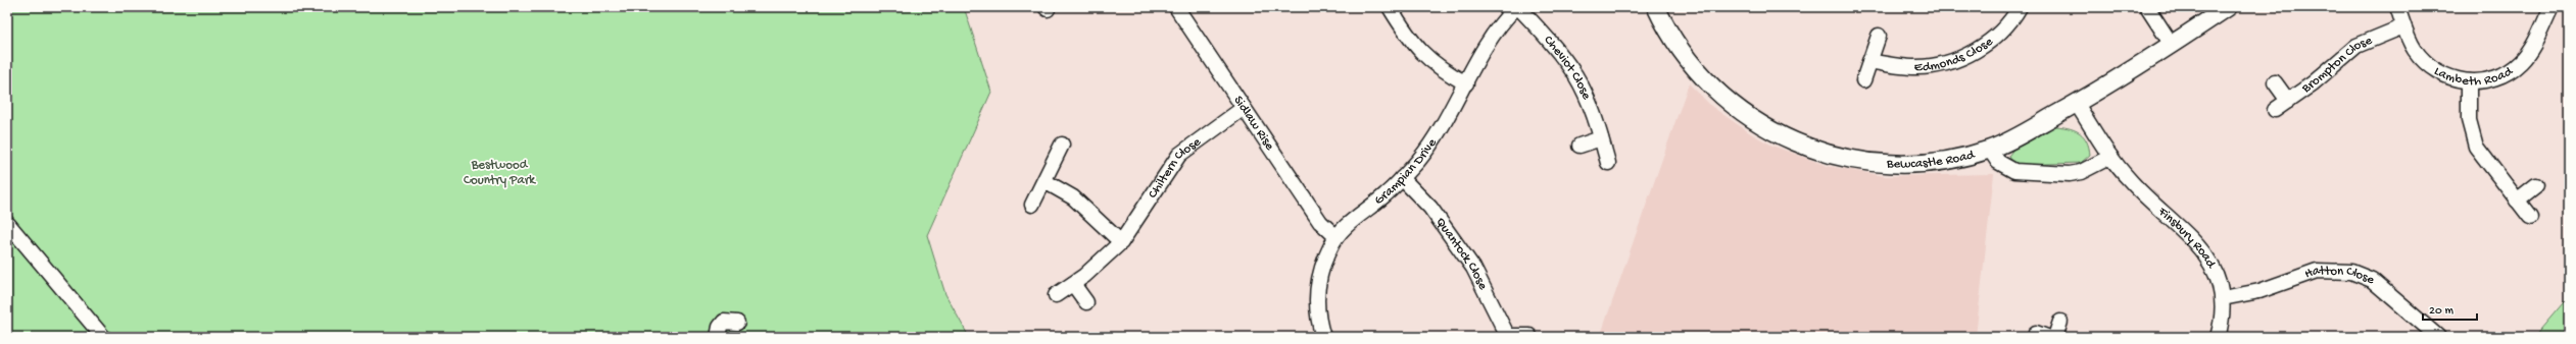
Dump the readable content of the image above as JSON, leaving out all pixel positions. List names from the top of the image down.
{
  "streets": {
    "street": [
      "Edmonds Close",
      "Brompton Close",
      "Lambeth Road",
      "Cheviot Close",
      "Sidlaw Rise",
      "Bewcastle Road",
      "Chiltern Close",
      "Grampian Drive",
      "Finsbury Road",
      "Quantock Close",
      "Hatton Close"
    ]
  },
  "crossings": [
    ["Brompton Close", "Lambeth Road"],
    ["Cheviot Close", "Grampian Drive"],
    ["Sidlaw Rise", "Chiltern Close"],
    ["Sidlaw Rise", "Grampian Drive"],
    ["Bewcastle Road", "Finsbury Road"],
    ["Grampian Drive", "Quantock Close"],
    ["Finsbury Road", "Hatton Close"]
  ],
  "parks": ["Bestwood Country Park"],
  "scale_bar": "20 m"
}
